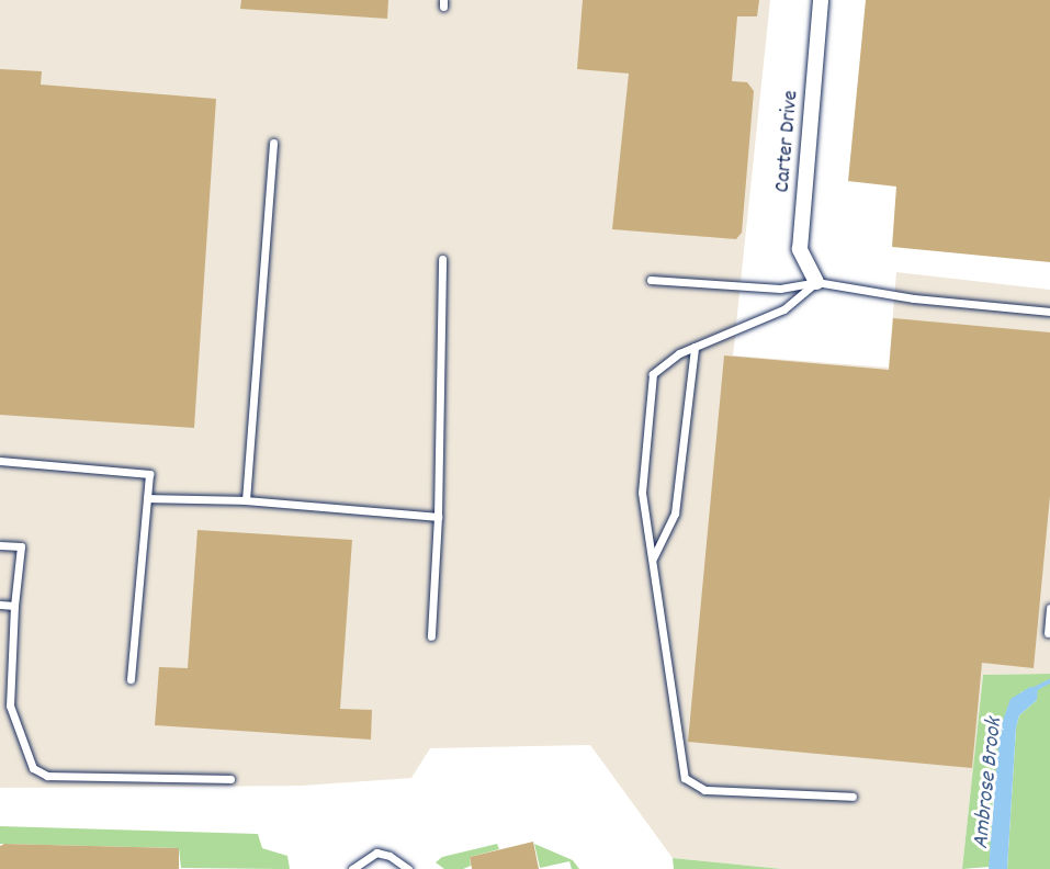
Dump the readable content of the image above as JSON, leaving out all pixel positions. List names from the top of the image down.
{
  "streets": {
    "street": ["Carter Drive"]
  },
  "water": ["Ambrose Brook"]
}
